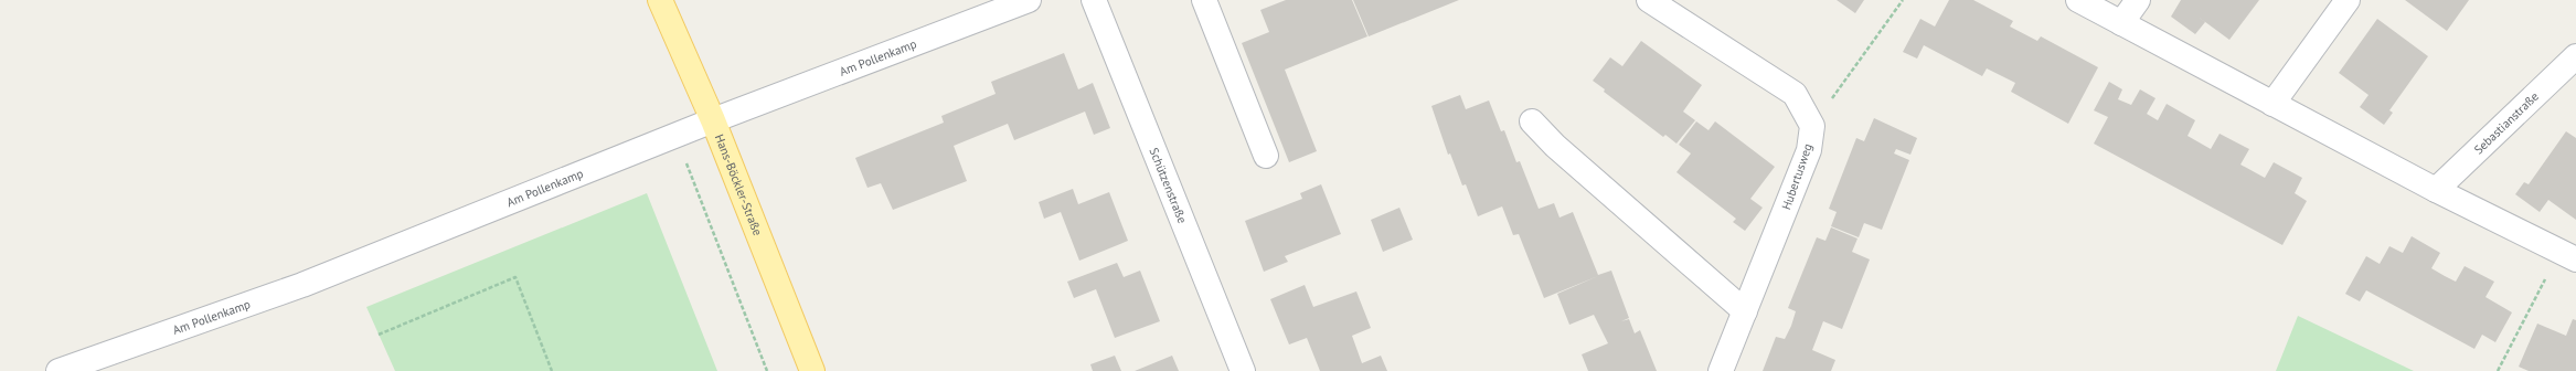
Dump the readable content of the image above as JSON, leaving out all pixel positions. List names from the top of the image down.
{
  "streets": {
    "main road": ["Hans-Böckler-Straße"],
    "street": [
      "Am Pollenkamp",
      "Sebastianstraße",
      "Hubertusweg",
      "Schützenstraße"
    ]
  },
  "crossings": [
    ["Am Pollenkamp", "Hans-Böckler-Straße"]
  ]
}
